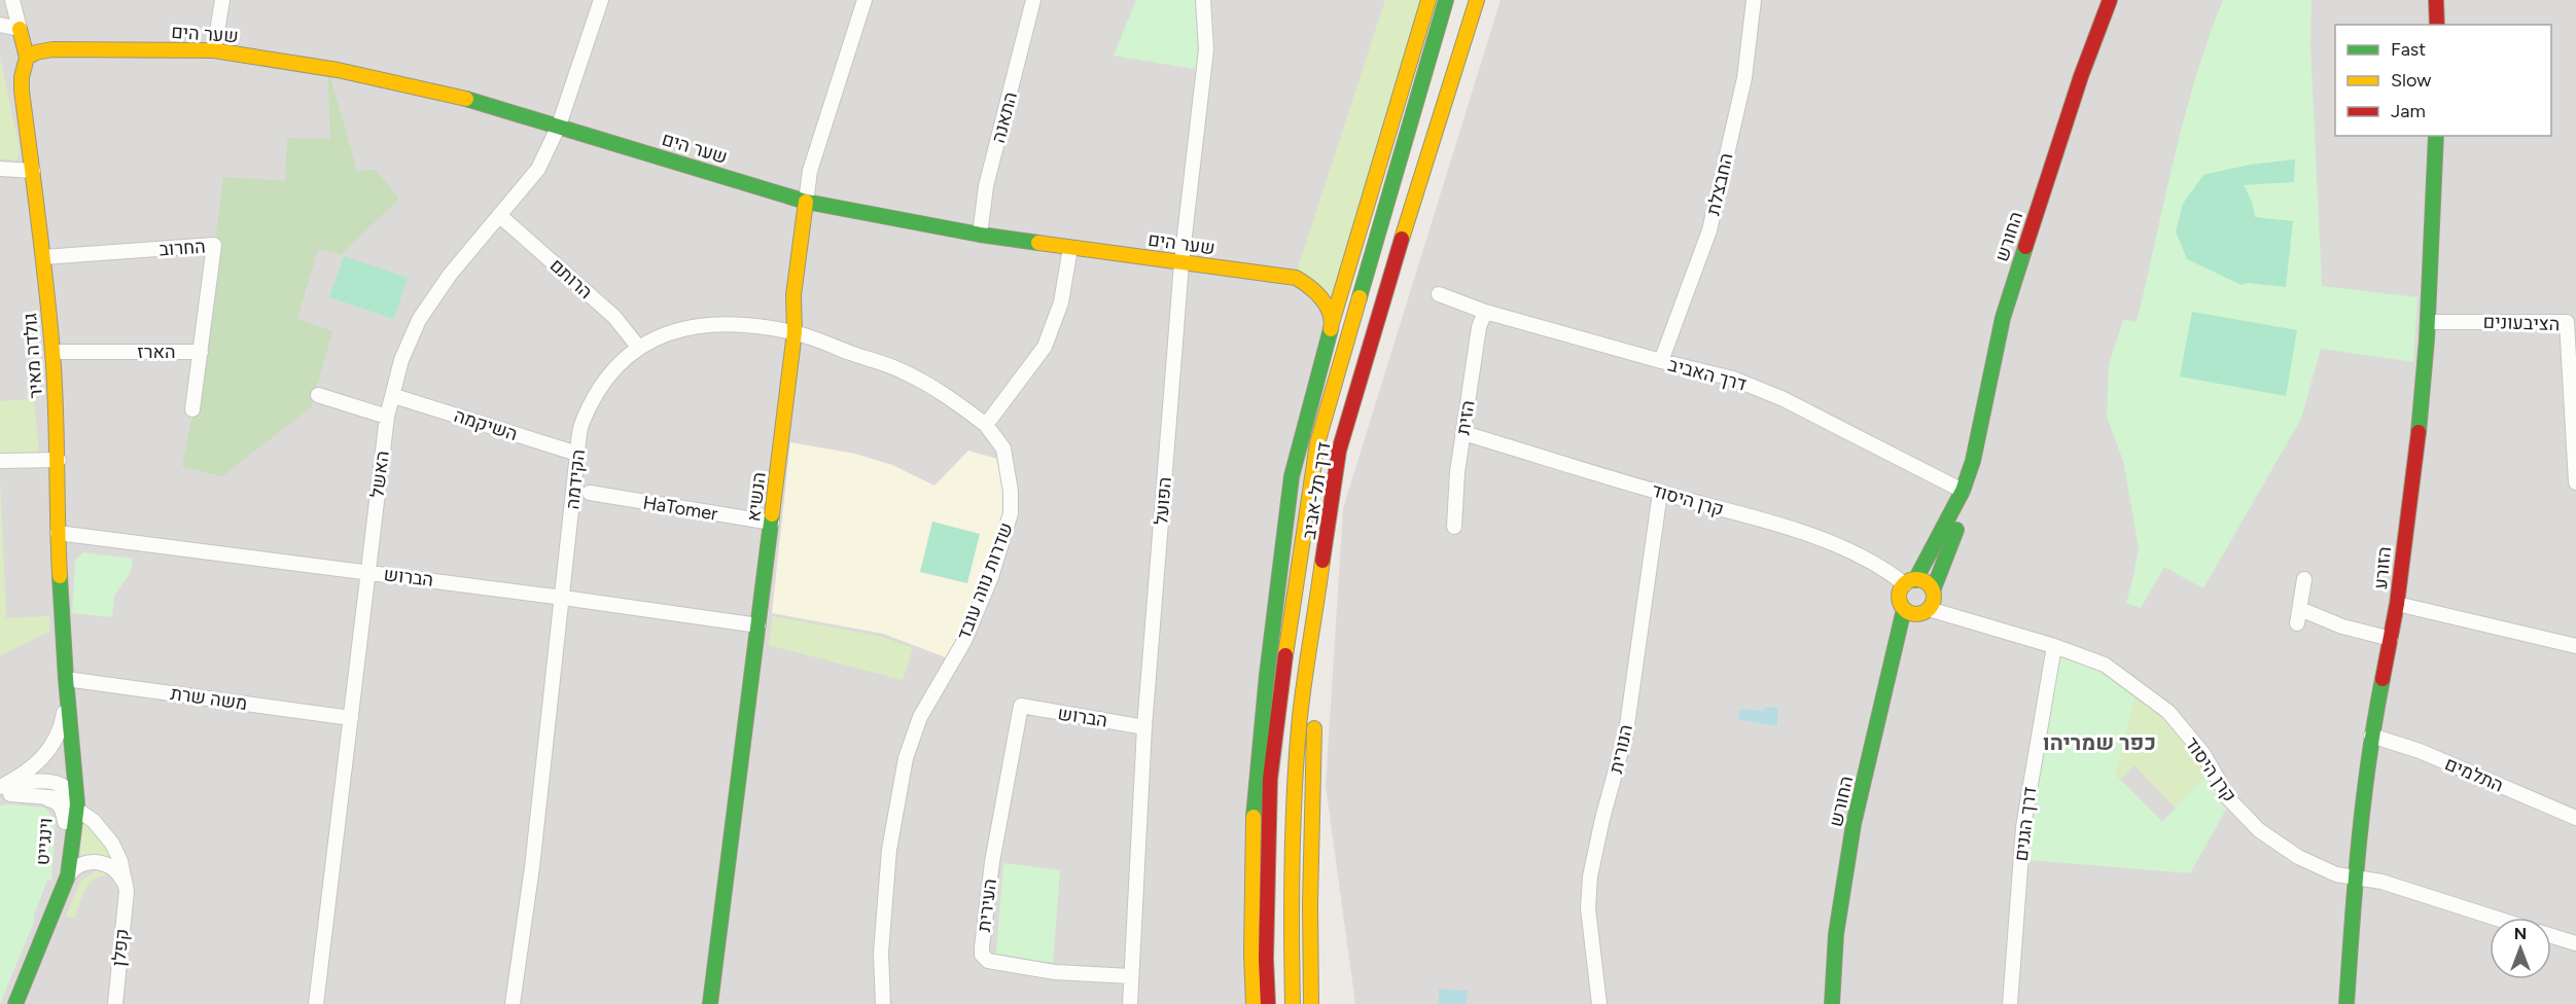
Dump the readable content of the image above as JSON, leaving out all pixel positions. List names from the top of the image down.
{
  "streets": {
    "main road": [
      "שער הים",
      "החורש",
      "גולדה מאיר",
      "דרך תל-אביב",
      "הנשיא",
      "הזורע",
      "וינגייט"
    ],
    "street": [
      "התאנה",
      "החבצלת",
      "החרוב",
      "הרותם",
      "הציבעונים",
      "הארז",
      "דרך האביב",
      "הזית",
      "השיקמה",
      "האשל",
      "הקידמה",
      "קרן היסוד",
      "הפועל",
      "HaTomer",
      "הברוש",
      "שדרות נווה עובד",
      "משה שרת",
      "הנורית",
      "התלמים",
      "דרך הגנים",
      "העירית",
      "קפלן"
    ]
  },
  "crossings": [
    ["שער הים", "התאנה"],
    ["שער הים", "גולדה מאיר"],
    ["שער הים", "האשל"],
    ["שער הים", "הנשיא"],
    ["שער הים", "הפועל"],
    ["החבצלת", "דרך האביב"],
    ["החורש", "דרך האביב"],
    ["החורש", "קרן היסוד"],
    ["החרוב", "הארז"],
    ["החרוב", "גולדה מאיר"],
    ["הרותם", "האשל"],
    ["הרותם", "הקידמה"],
    ["הציבעונים", "הזורע"],
    ["הארז", "גולדה מאיר"],
    ["גולדה מאיר", "הברוש"],
    ["גולדה מאיר", "משה שרת"],
    ["גולדה מאיר", "וינגייט"],
    ["גולדה מאיר", "קפלן"],
    ["דרך האביב", "הזית"],
    ["הזית", "קרן היסוד"],
    ["השיקמה", "האשל"],
    ["השיקמה", "הקידמה"],
    ["האשל", "הברוש"],
    ["האשל", "משה שרת"],
    ["הקידמה", "הנשיא"],
    ["הקידמה", "הברוש"],
    ["הקידמה", "שדרות נווה עובד"],
    ["הנשיא", "HaTomer"],
    ["הנשיא", "הברוש"],
    ["קרן היסוד", "הזורע"],
    ["קרן היסוד", "הנורית"],
    ["קרן היסוד", "דרך הגנים"],
    ["הפועל", "הברוש"],
    ["הפועל", "העירית"],
    ["הזורע", "התלמים"],
    ["הברוש", "העירית"],
    ["וינגייט", "קפלן"]
  ],
  "districts": ["כפר שמריהו"],
  "legend": ["Fast", "Slow", "Jam"],
  "north": "top"
}
